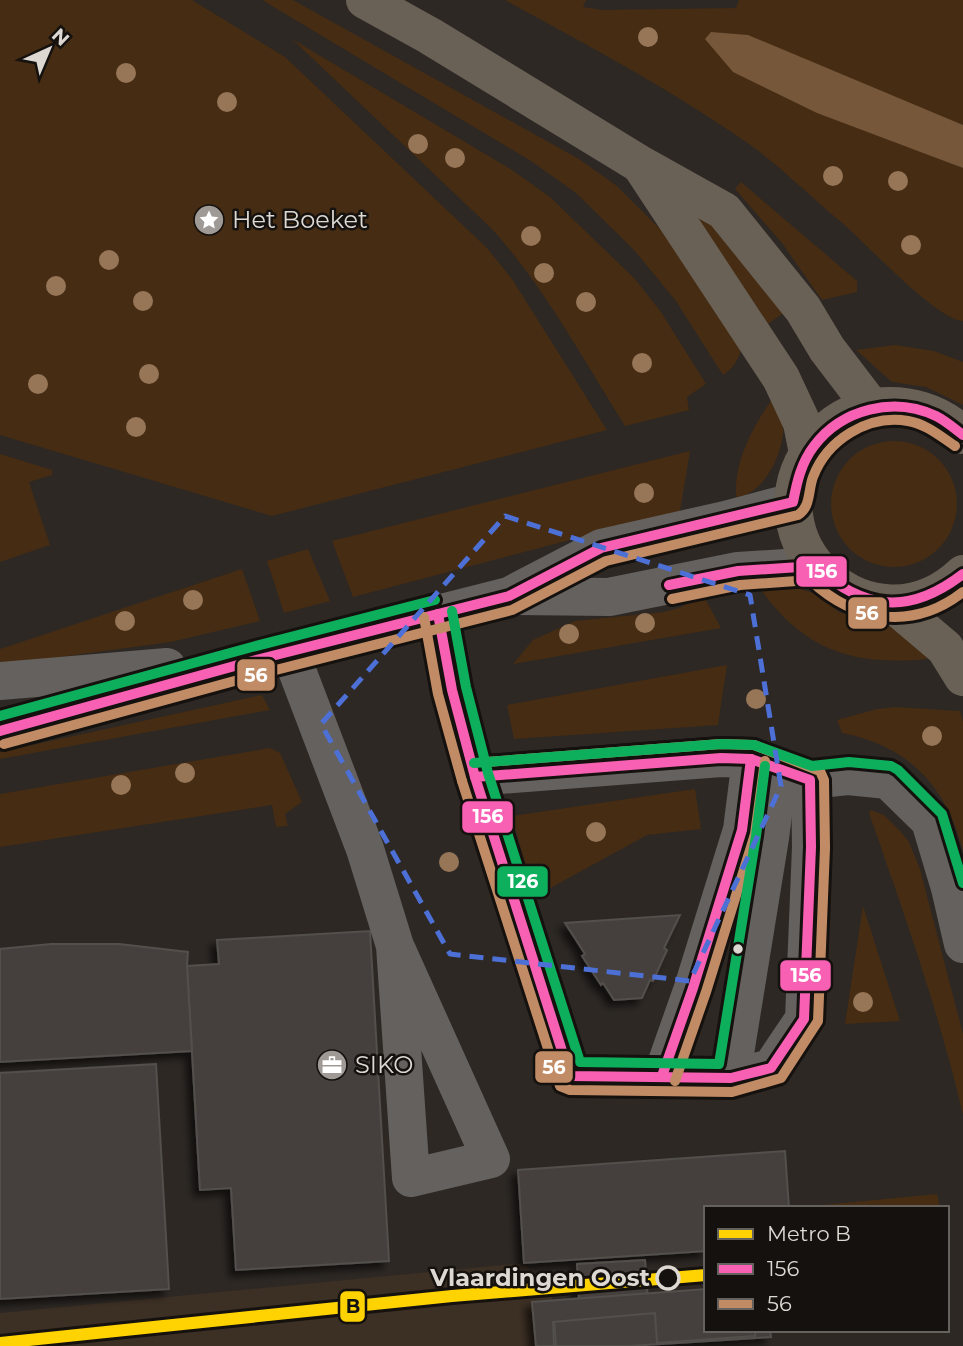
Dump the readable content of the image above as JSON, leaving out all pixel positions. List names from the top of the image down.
{
  "places": {
    "place": ["Het Boeket"],
    "office": ["SIKO"],
    "other": ["Vlaardingen Oost"]
  },
  "lines": [
    "transit line 156",
    "transit line 56",
    "transit line 126",
    "metro line B"
  ],
  "legend": ["Metro B", "156", "56"],
  "north": "top right"
}
